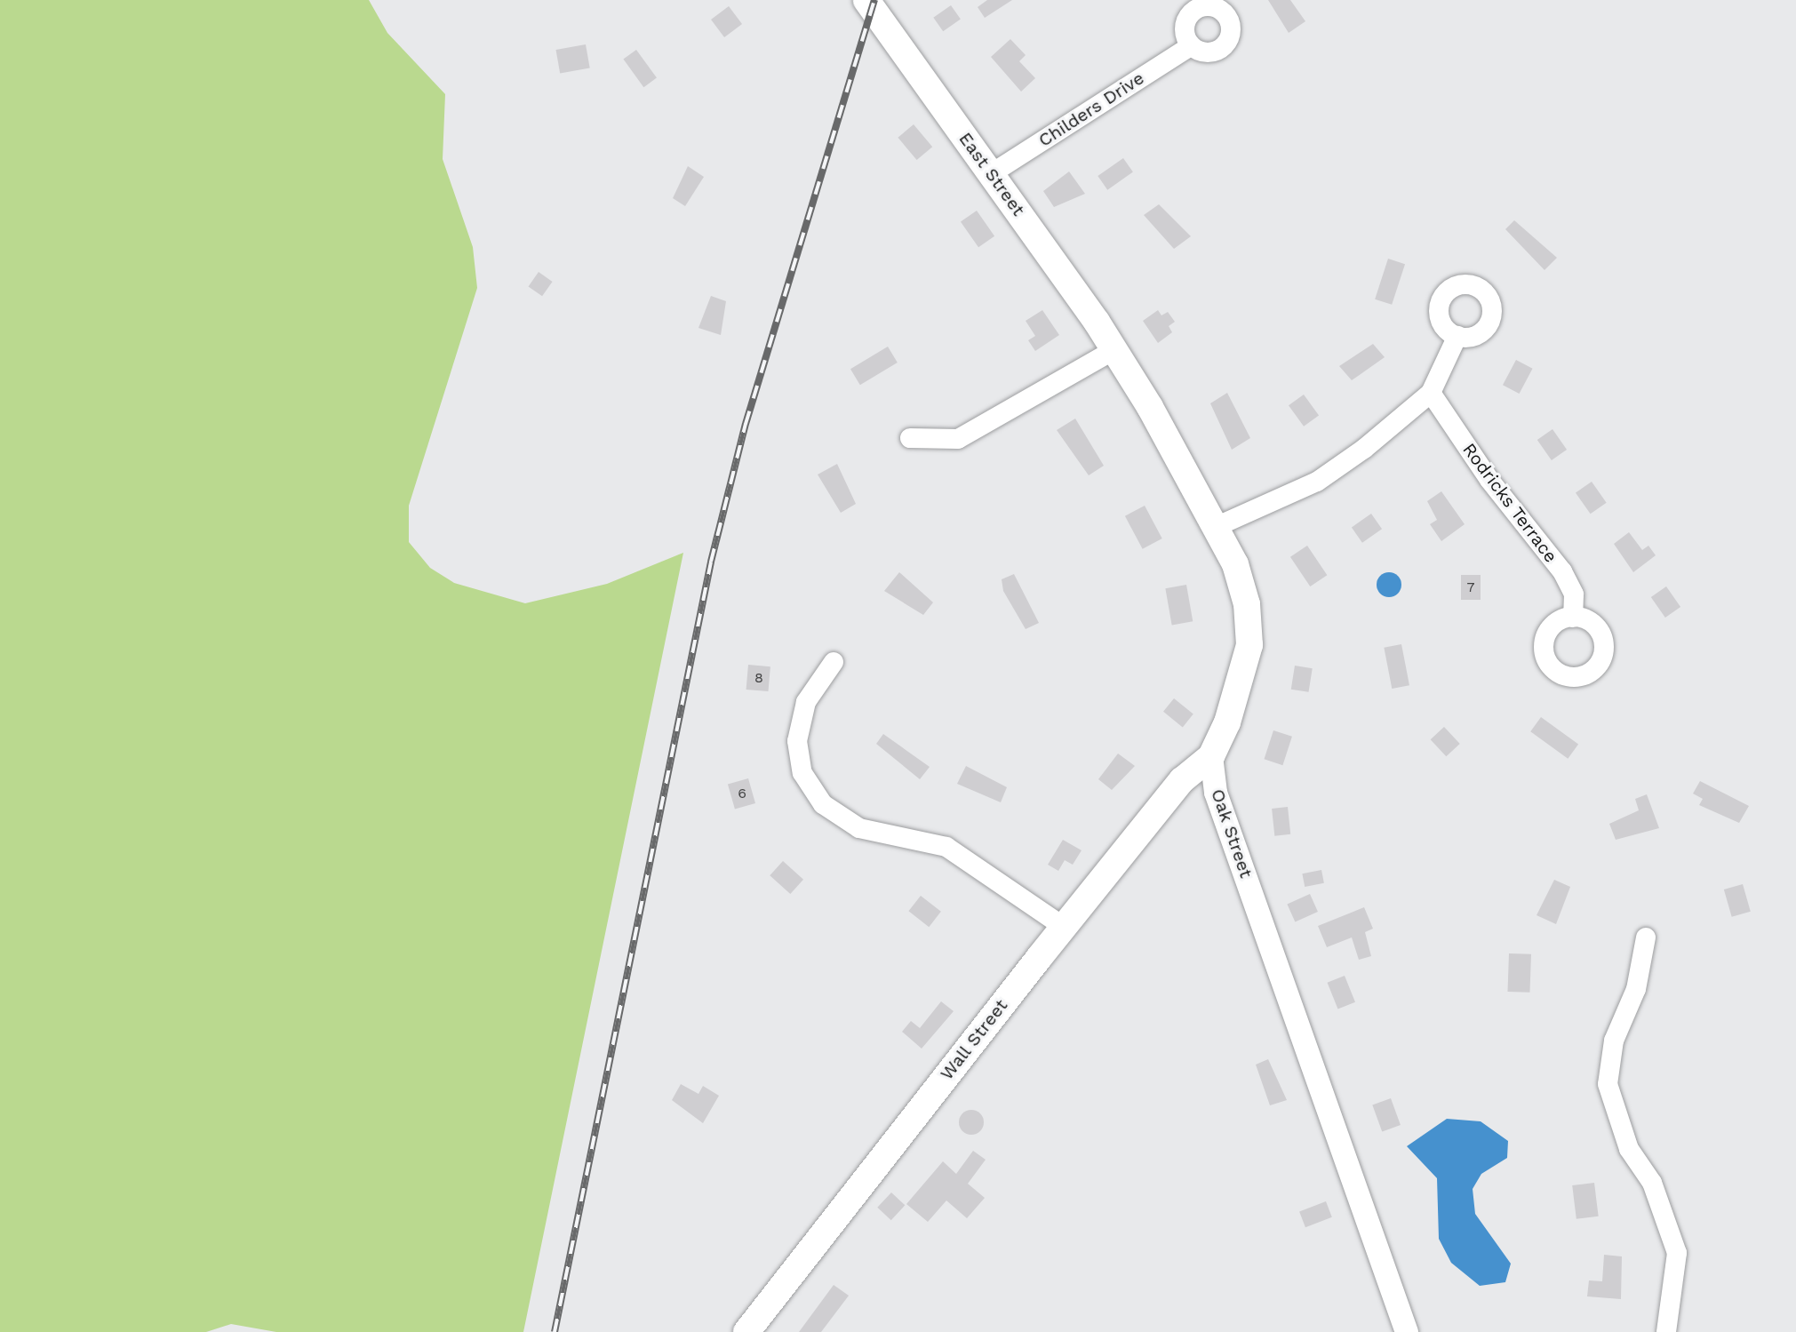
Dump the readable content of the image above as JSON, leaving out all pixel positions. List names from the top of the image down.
{
  "streets": {
    "main road": ["East Street", "Wall Street"],
    "street": ["Childers Drive", "Rodricks Terrace", "Oak Street"]
  },
  "crossings": [
    ["Childers Drive", "East Street"],
    ["Oak Street", "Wall Street"]
  ],
  "house_numbers": ["7", "8", "6"]
}
